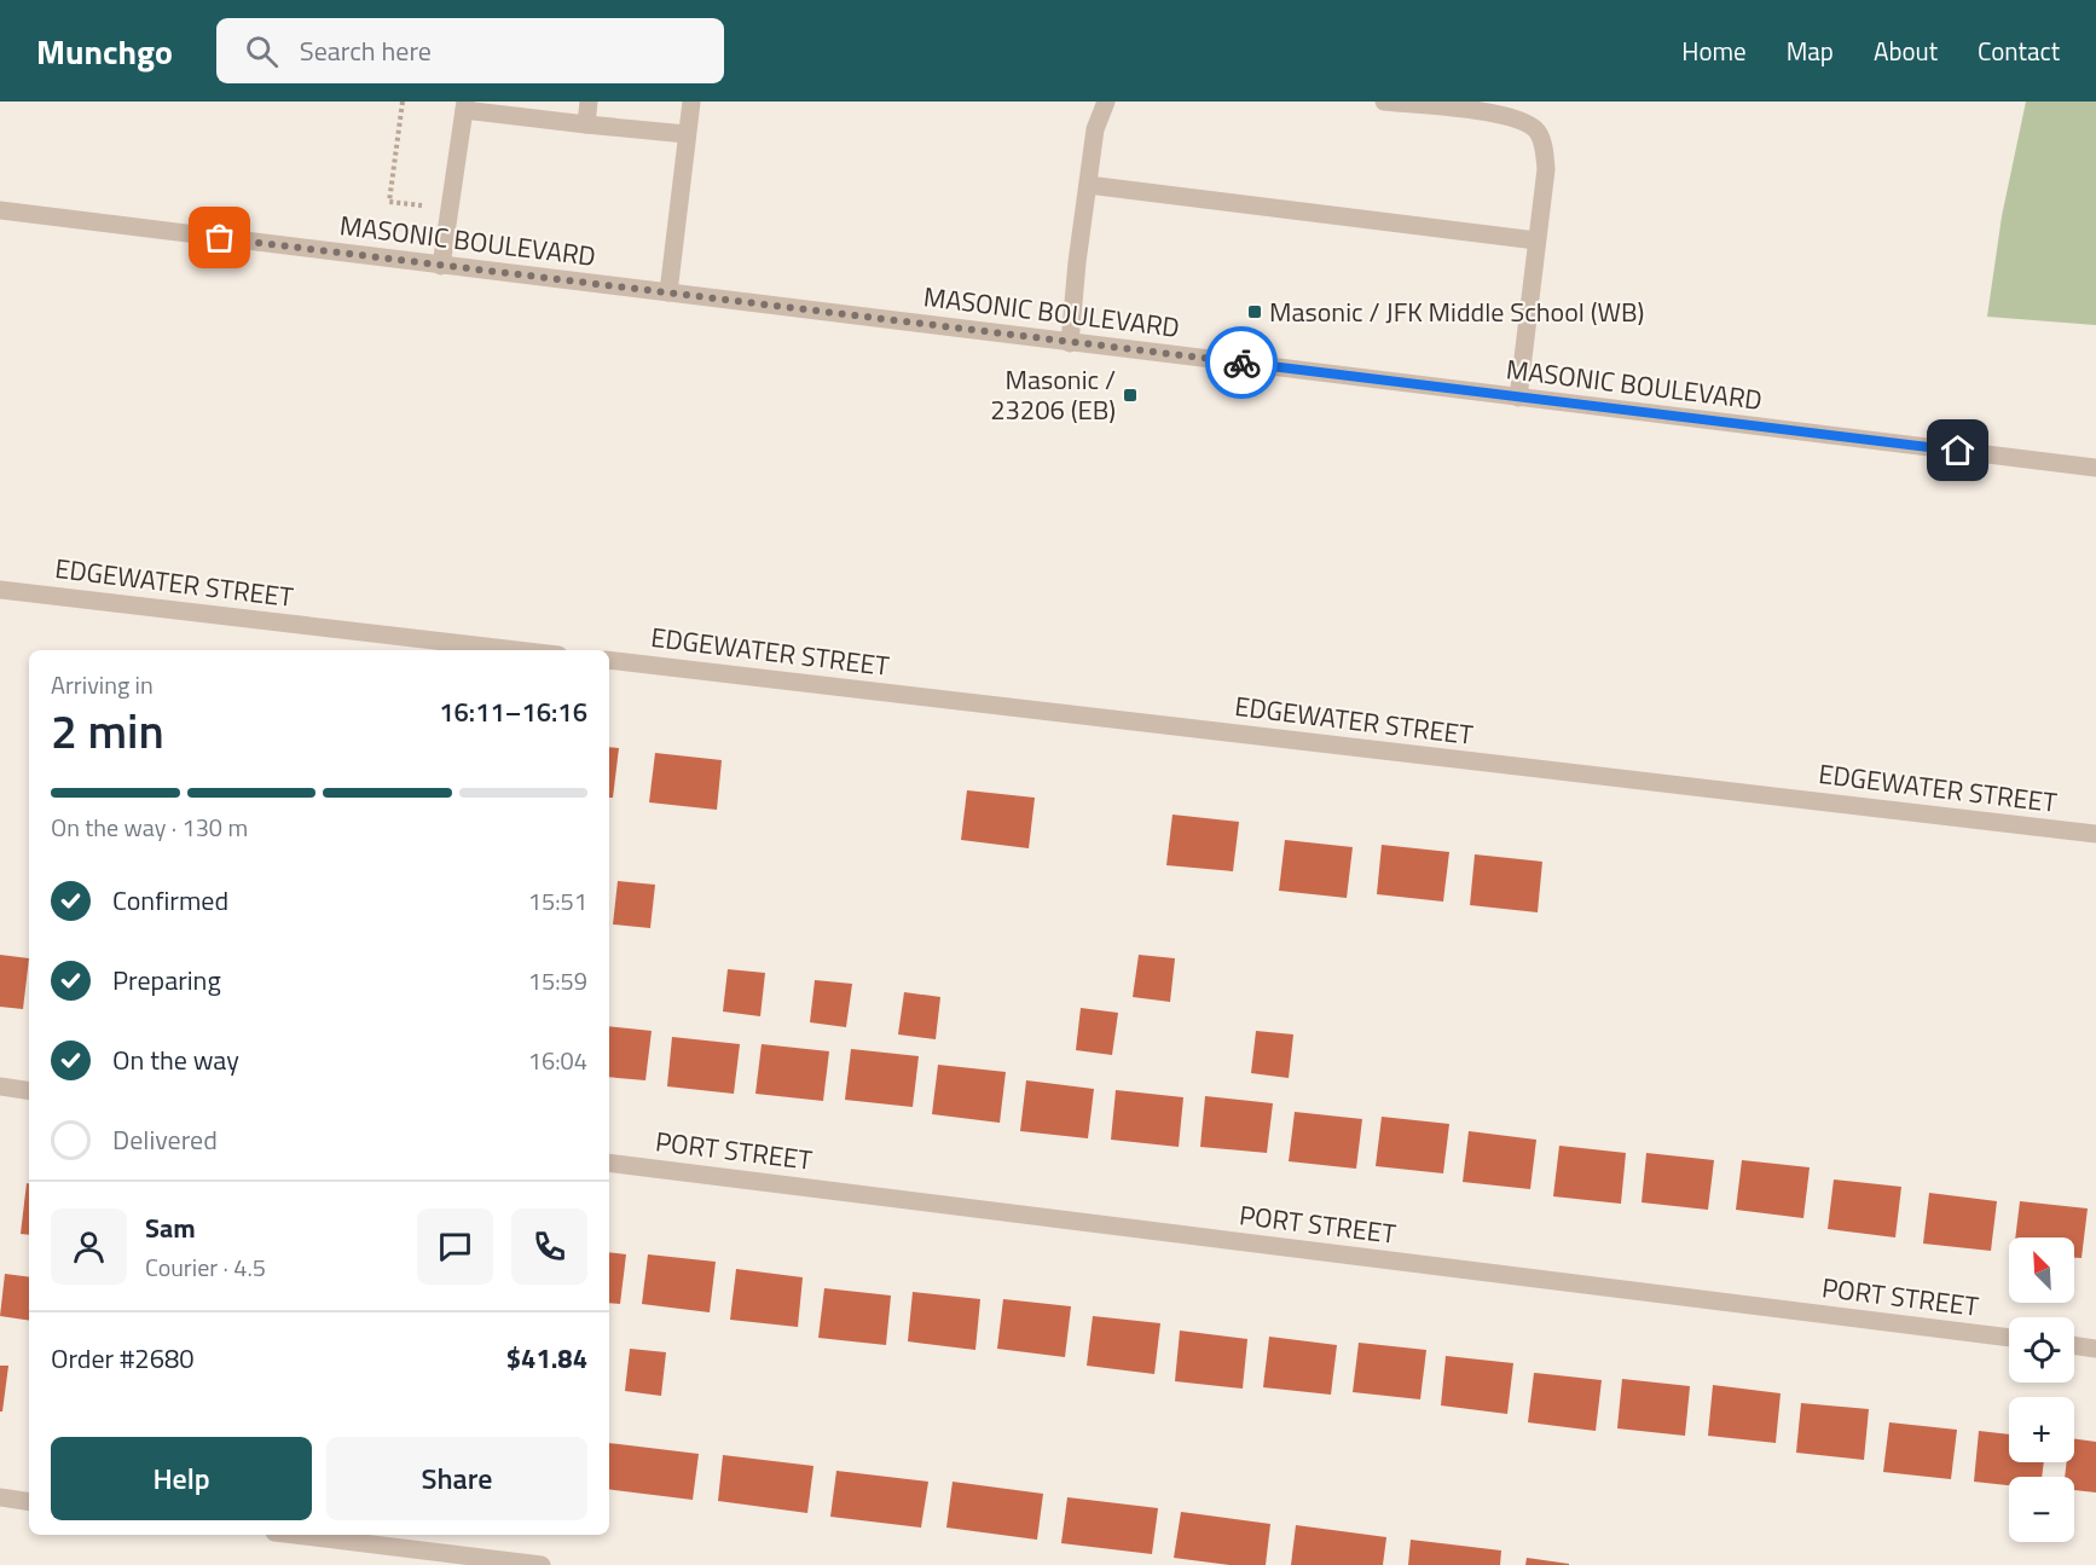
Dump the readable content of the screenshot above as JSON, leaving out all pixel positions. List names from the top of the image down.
{
  "streets": {
    "street": ["MASONIC BOULEVARD", "EDGEWATER STREET", "PORT STREET"]
  },
  "places": {
    "transit": ["Masonic / JFK Middle School (WB)", "Masonic / 23206 (EB)"]
  },
  "north": "top left",
  "page": {
    "header": "Munchgo",
    "search": "Search here",
    "nav": [
      "Home",
      "Map",
      "About",
      "Contact"
    ],
    "heading": ["2 min", "Arriving in", "16:11–16:16"],
    "panel": [
      "Sam",
      "Courier · 4.5",
      "Order #2680",
      "$41.84"
    ],
    "bar": "On the way · 130 m",
    "list": [
      ["Confirmed", "15:51"],
      ["Preparing", "15:59"],
      ["On the way", "16:04"],
      "Delivered"
    ],
    "map_buttons": ["+", "−"],
    "buttons": ["Help", "Share"]
  }
}
